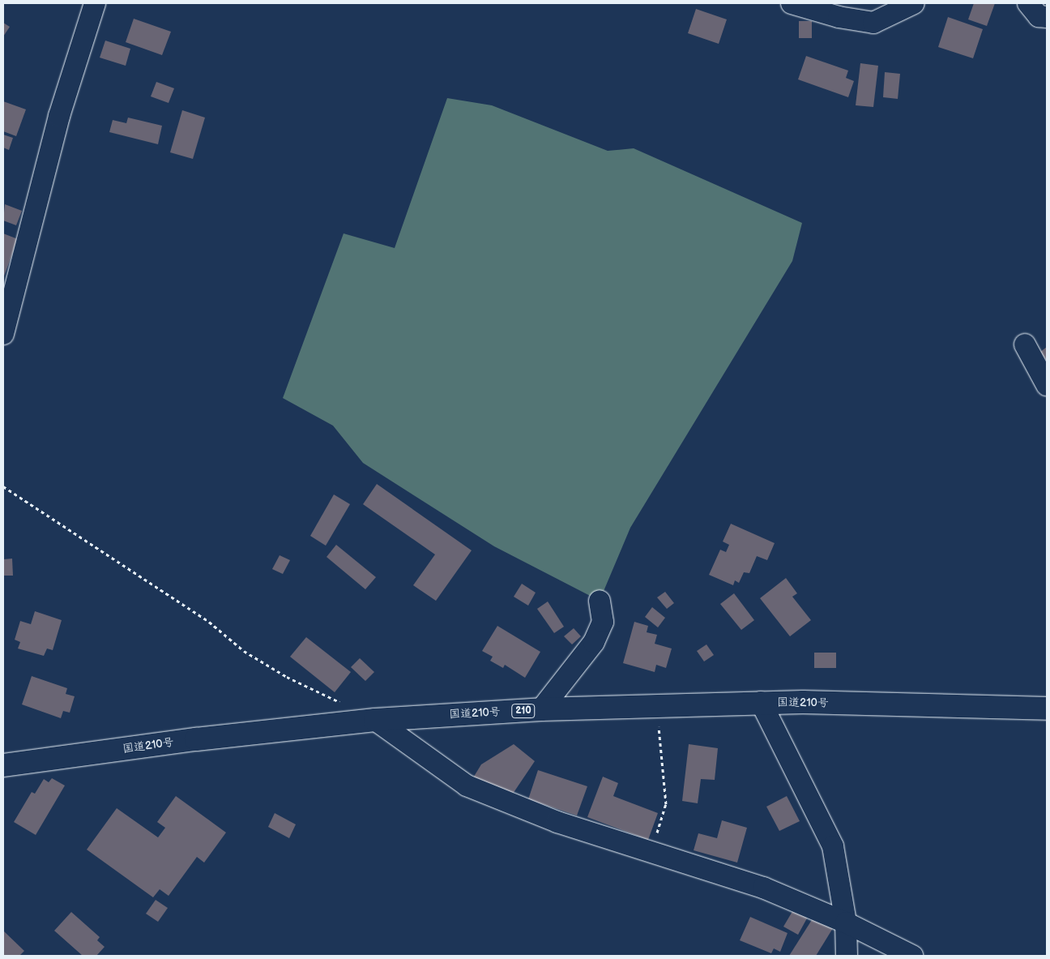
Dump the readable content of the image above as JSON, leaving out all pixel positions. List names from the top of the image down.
{
  "streets": {
    "highway": ["国道210号", "210"]
  }
}
